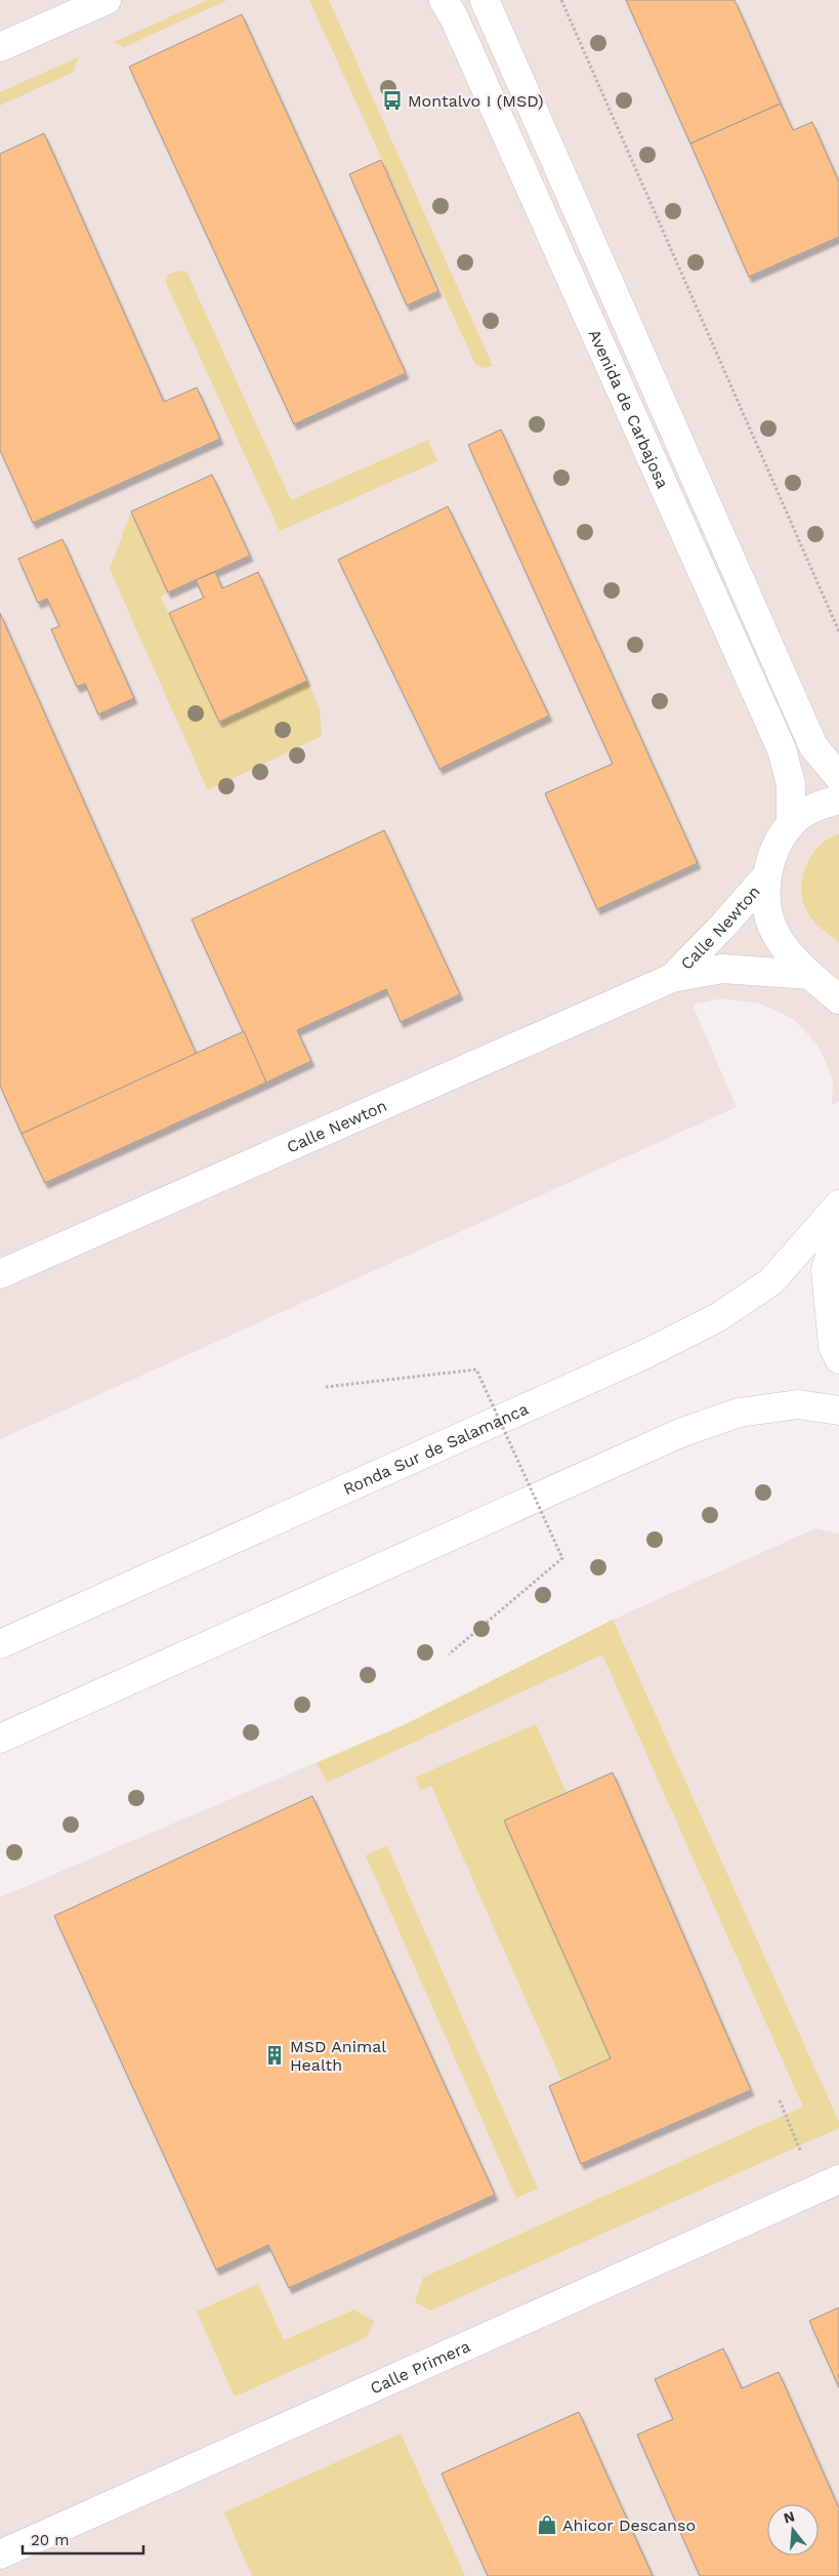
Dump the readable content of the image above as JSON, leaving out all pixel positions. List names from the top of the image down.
{
  "streets": {
    "main road": [
      "Avenida de Carbajosa",
      "Calle Newton",
      "Ronda Sur de Salamanca",
      "Calle Primera"
    ]
  },
  "crossings": [
    ["Avenida de Carbajosa", "Calle Newton"]
  ],
  "places": {
    "bus stop": ["Montalvo I (MSD)"],
    "building": ["MSD Animal Health"],
    "shop": ["Ahicor Descanso"]
  },
  "scale_bar": "20 m",
  "north": "top"
}
